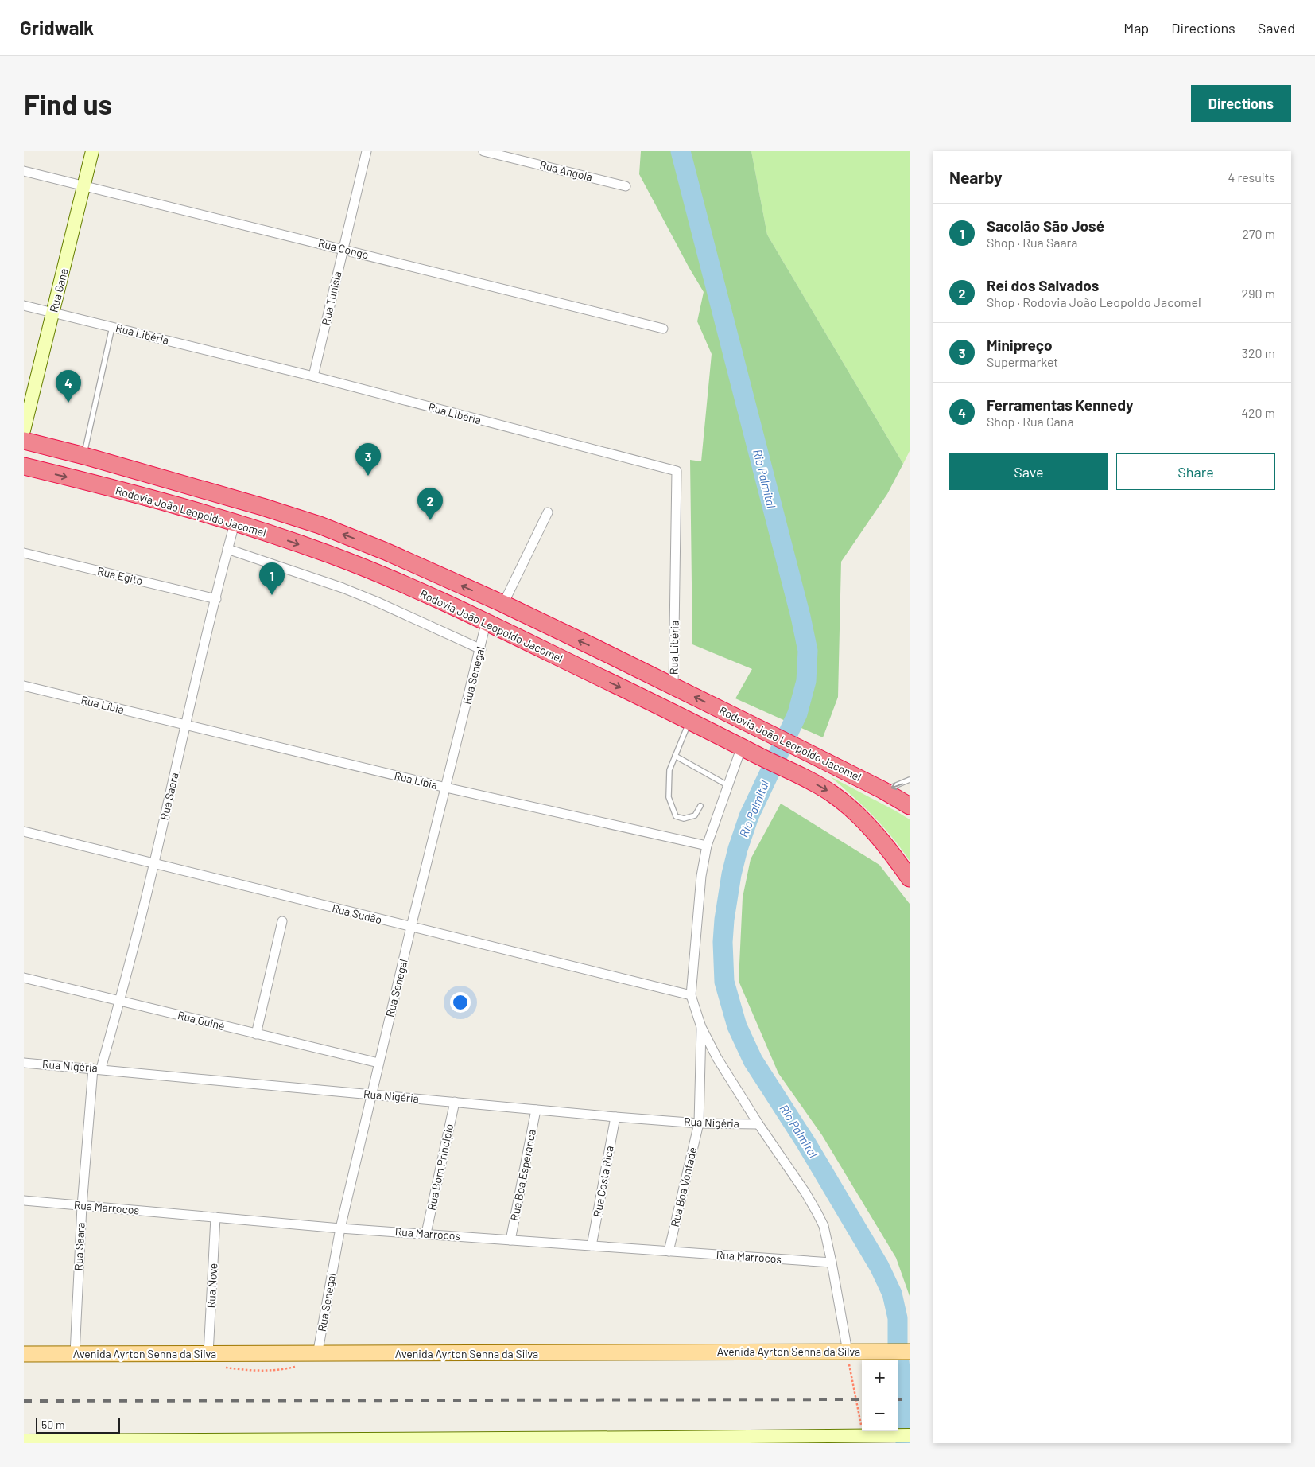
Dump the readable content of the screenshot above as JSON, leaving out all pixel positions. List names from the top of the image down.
{
  "streets": {
    "highway": ["Rodovia João Leopoldo Jacomel"],
    "main road": ["Avenida Ayrton Senna da Silva"],
    "street": [
      "Rua Angola",
      "Rua Congo",
      "Rua Gana",
      "Rua Tunísia",
      "Rua Libéria",
      "Rua Egito",
      "Rua Senegal",
      "Rua Líbia",
      "Rua Saara",
      "Rua Sudão",
      "Rua Guiné",
      "Rua Nigéria",
      "Rua Bom Principio",
      "Rua Boa Esperanca",
      "Rua Costa Rica",
      "Rua Boa Vontade",
      "Rua Marrocos",
      "Rua Nove"
    ]
  },
  "crossings": [
    ["Rua Congo", "Rua Gana"],
    ["Rua Congo", "Rua Tunísia"],
    ["Rua Gana", "Rua Libéria"],
    ["Rua Tunísia", "Rua Libéria"],
    ["Rua Libéria", "Rodovia João Leopoldo Jacomel"],
    ["Rodovia João Leopoldo Jacomel", "Rua Senegal"],
    ["Rodovia João Leopoldo Jacomel", "Rua Saara"],
    ["Rua Egito", "Rua Saara"],
    ["Rua Senegal", "Rua Líbia"],
    ["Rua Senegal", "Rua Sudão"],
    ["Rua Senegal", "Rua Guiné"],
    ["Rua Senegal", "Rua Nigéria"],
    ["Rua Senegal", "Rua Marrocos"],
    ["Rua Senegal", "Avenida Ayrton Senna da Silva"],
    ["Rua Líbia", "Rua Saara"],
    ["Rua Saara", "Rua Sudão"],
    ["Rua Saara", "Rua Guiné"],
    ["Rua Saara", "Rua Nigéria"],
    ["Rua Saara", "Rua Marrocos"],
    ["Rua Saara", "Avenida Ayrton Senna da Silva"],
    ["Rua Nigéria", "Rua Bom Principio"],
    ["Rua Nigéria", "Rua Boa Esperanca"],
    ["Rua Nigéria", "Rua Costa Rica"],
    ["Rua Nigéria", "Rua Boa Vontade"],
    ["Rua Bom Principio", "Rua Marrocos"],
    ["Rua Boa Esperanca", "Rua Marrocos"],
    ["Rua Costa Rica", "Rua Marrocos"],
    ["Rua Boa Vontade", "Rua Marrocos"],
    ["Rua Marrocos", "Rua Nove"],
    ["Rua Nove", "Avenida Ayrton Senna da Silva"]
  ],
  "water": ["Rio Palmital"],
  "scale_bar": "50 m",
  "page": {
    "header": "Gridwalk",
    "nav": ["Map", "Directions", "Saved"],
    "buttons": [
      "Directions",
      ["Save", "Share"]
    ],
    "title": "Find us",
    "heading": ["Nearby", "4 results"],
    "list": [
      {
        "mark": "1",
        "name": "Sacolão São José",
        "note": "Shop · Rua Saara",
        "value": "270 m"
      },
      {
        "mark": "2",
        "name": "Rei dos Salvados",
        "note": "Shop · Rodovia João Leopoldo Jacomel",
        "value": "290 m"
      },
      {
        "mark": "3",
        "name": "Minipreço",
        "note": "Supermarket",
        "value": "320 m"
      },
      {
        "mark": "4",
        "name": "Ferramentas Kennedy",
        "note": "Shop · Rua Gana",
        "value": "420 m"
      }
    ],
    "pins": [
      "4",
      "3",
      "2",
      "1"
    ],
    "map_buttons": ["+", "−"],
    "scale": "50 m"
  }
}
